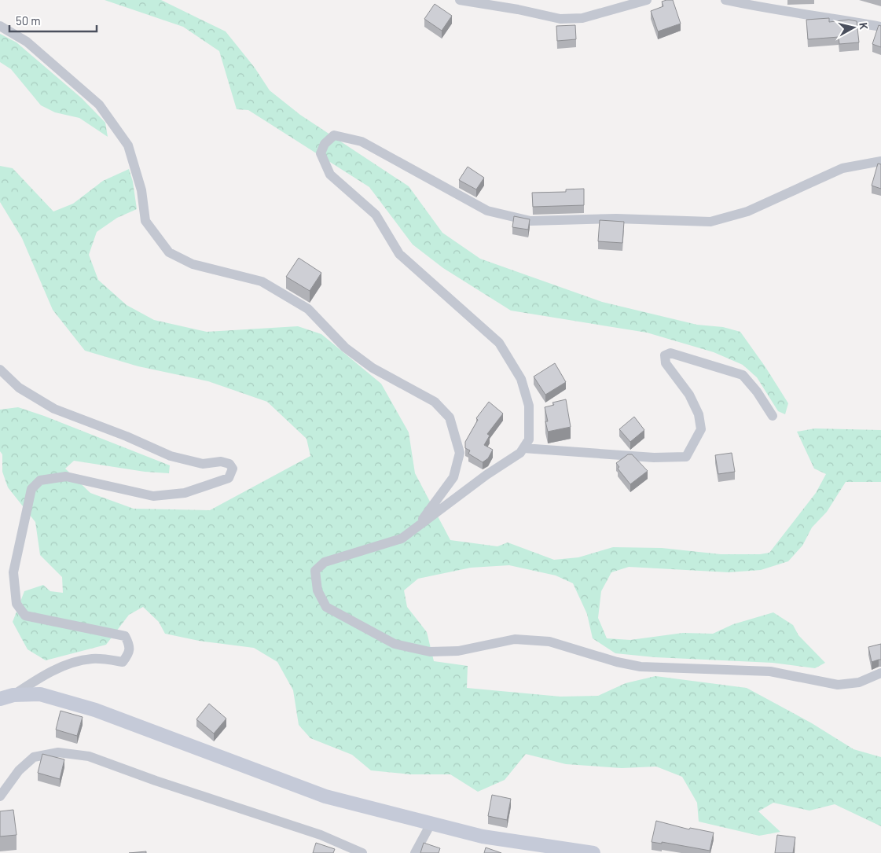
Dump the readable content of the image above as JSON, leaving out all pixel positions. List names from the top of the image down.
{
  "scale_bar": "50 m",
  "north": "right"
}
